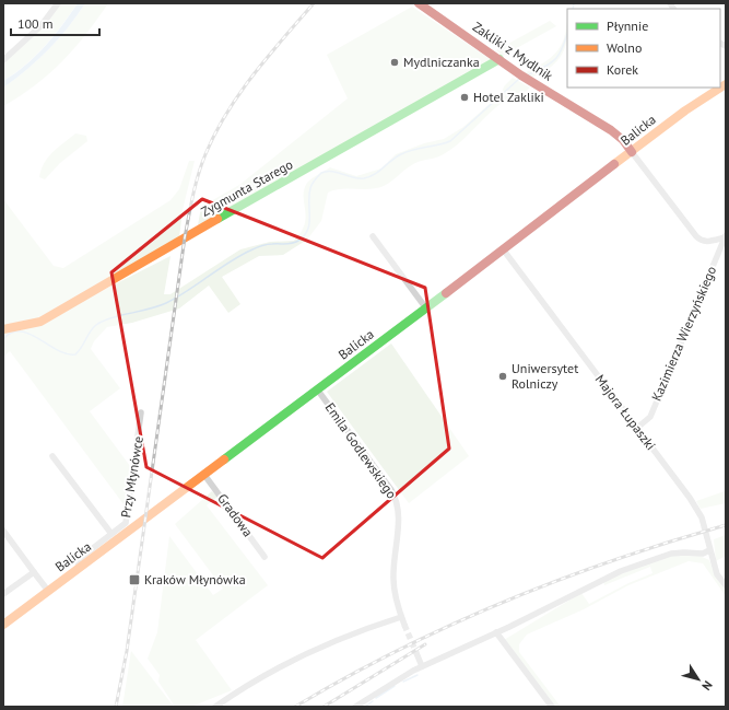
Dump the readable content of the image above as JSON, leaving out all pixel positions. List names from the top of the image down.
{
  "streets": {
    "street": [
      "Zakliki z Mydlnik",
      "Balicka",
      "Zygmunta Starego",
      "Kazimierza Wierzyńskiego",
      "Majora Łupaszki",
      "Emila Godlewskiego",
      "Przy Młynówce",
      "Gradowa"
    ]
  },
  "crossings": [
    ["Zakliki z Mydlnik", "Balicka"],
    ["Zakliki z Mydlnik", "Zygmunta Starego"],
    ["Balicka", "Majora Łupaszki"],
    ["Balicka", "Emila Godlewskiego"],
    ["Balicka", "Przy Młynówce"],
    ["Balicka", "Gradowa"],
    ["Kazimierza Wierzyńskiego", "Majora Łupaszki"]
  ],
  "places": {
    "other": ["Mydlniczanka", "Hotel Zakliki", "Uniwersytet Rolniczy"],
    "transit": ["Kraków Młynówka"]
  },
  "legend": ["Płynnie", "Wolno", "Korek"],
  "scale_bar": "100 m",
  "north": "bottom right"
}
